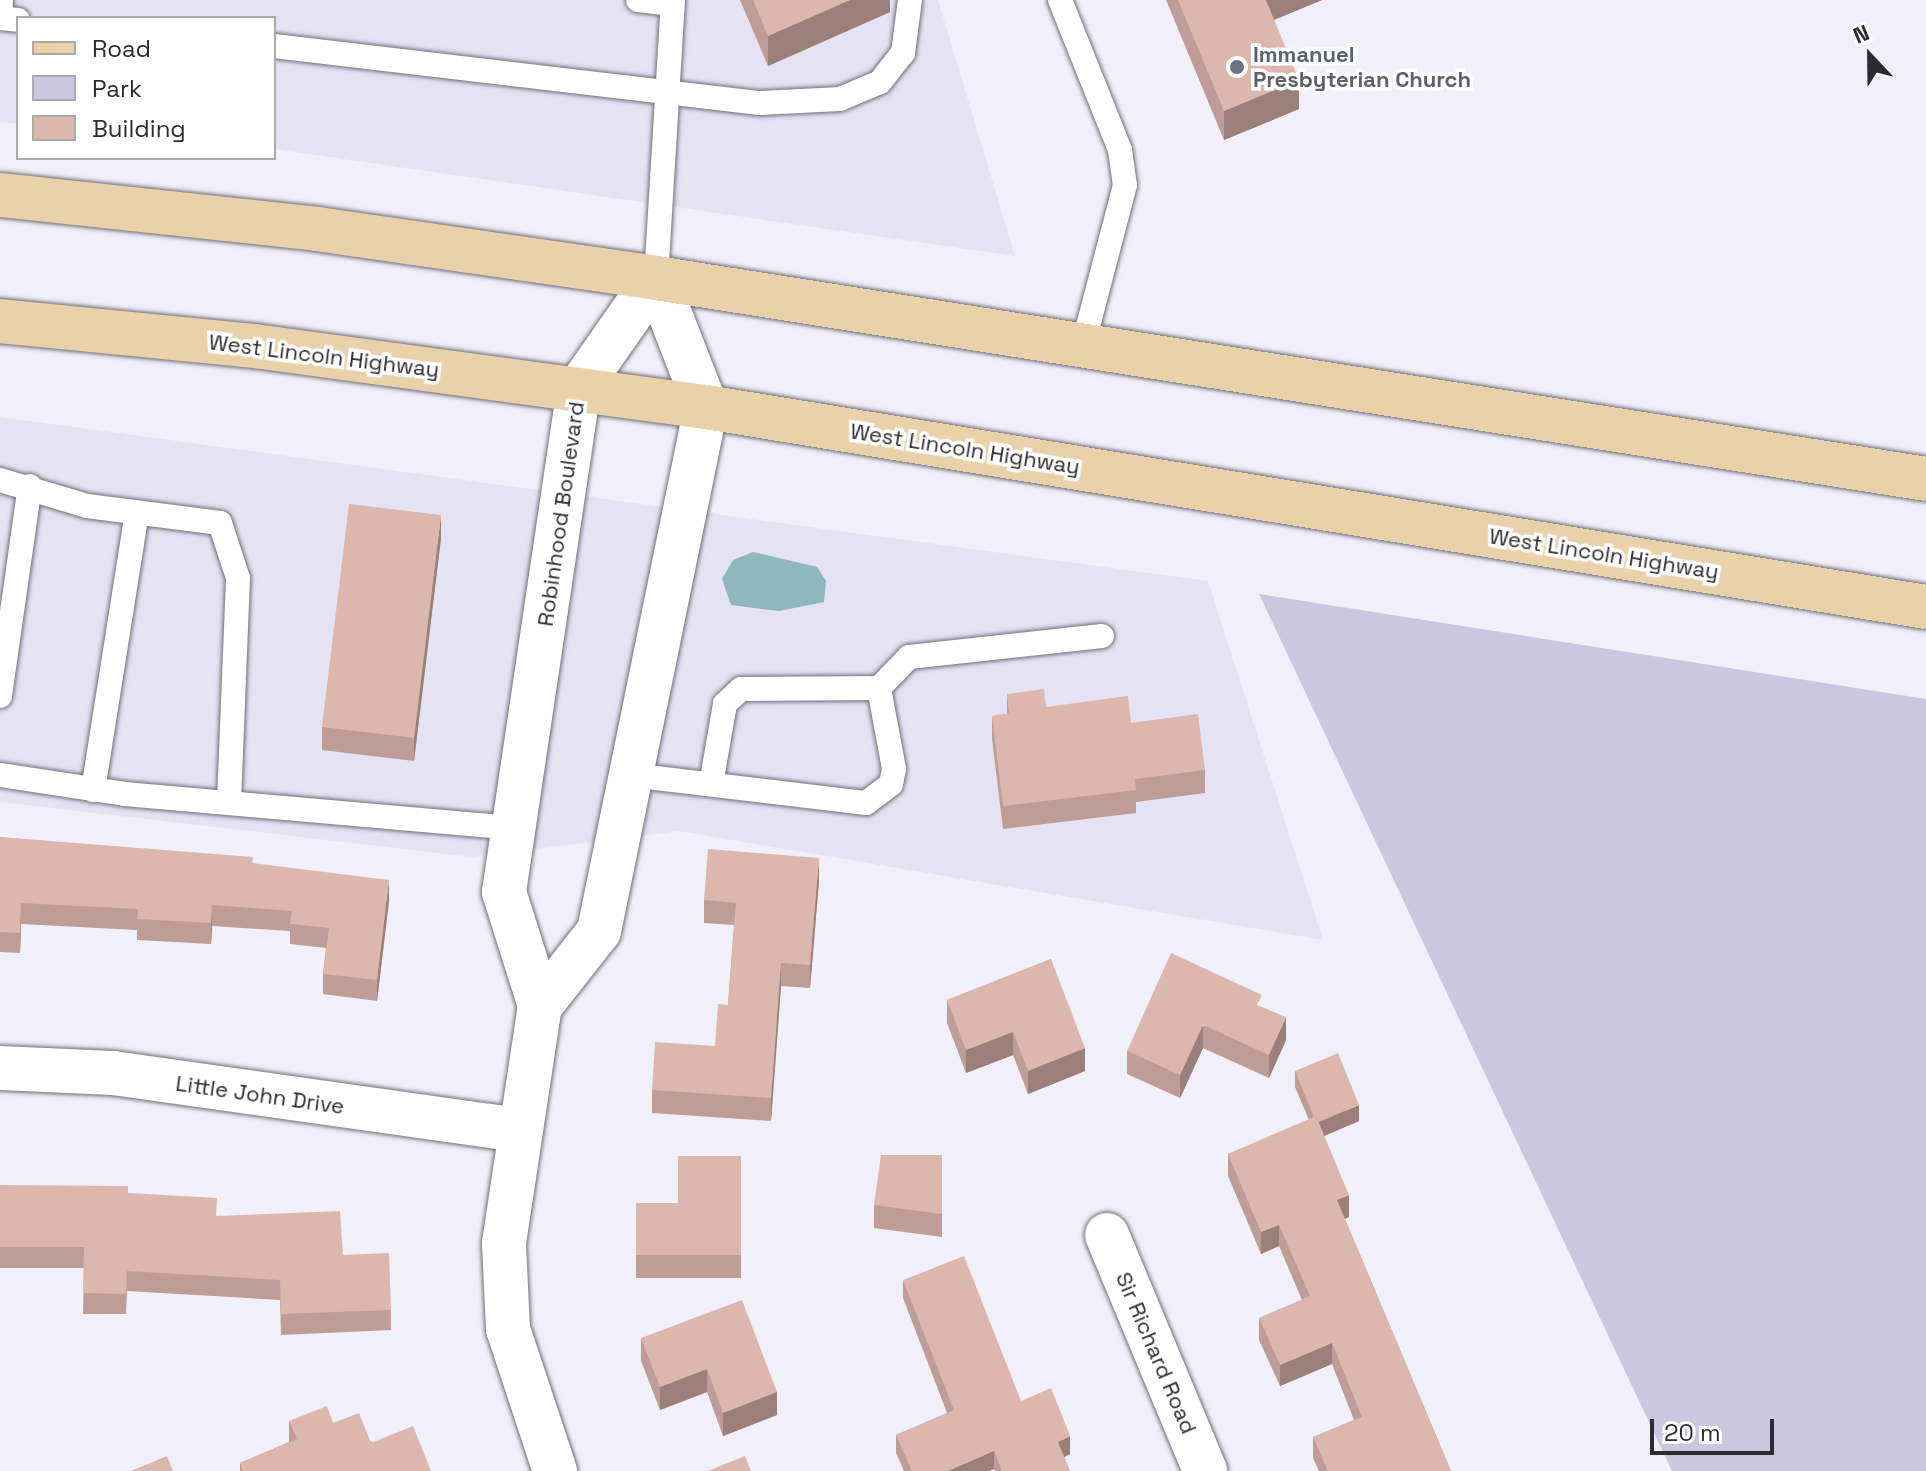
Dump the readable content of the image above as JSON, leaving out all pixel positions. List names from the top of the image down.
{
  "streets": {
    "main road": ["West Lincoln Highway"],
    "street": ["Robinhood Boulevard", "Little John Drive", "Sir Richard Road"]
  },
  "crossings": [
    ["West Lincoln Highway", "Robinhood Boulevard"],
    ["Robinhood Boulevard", "Little John Drive"]
  ],
  "places": ["Immanuel Presbyterian Church"],
  "legend": ["Road", "Park", "Building"],
  "scale_bar": "20 m",
  "north": "top"
}
